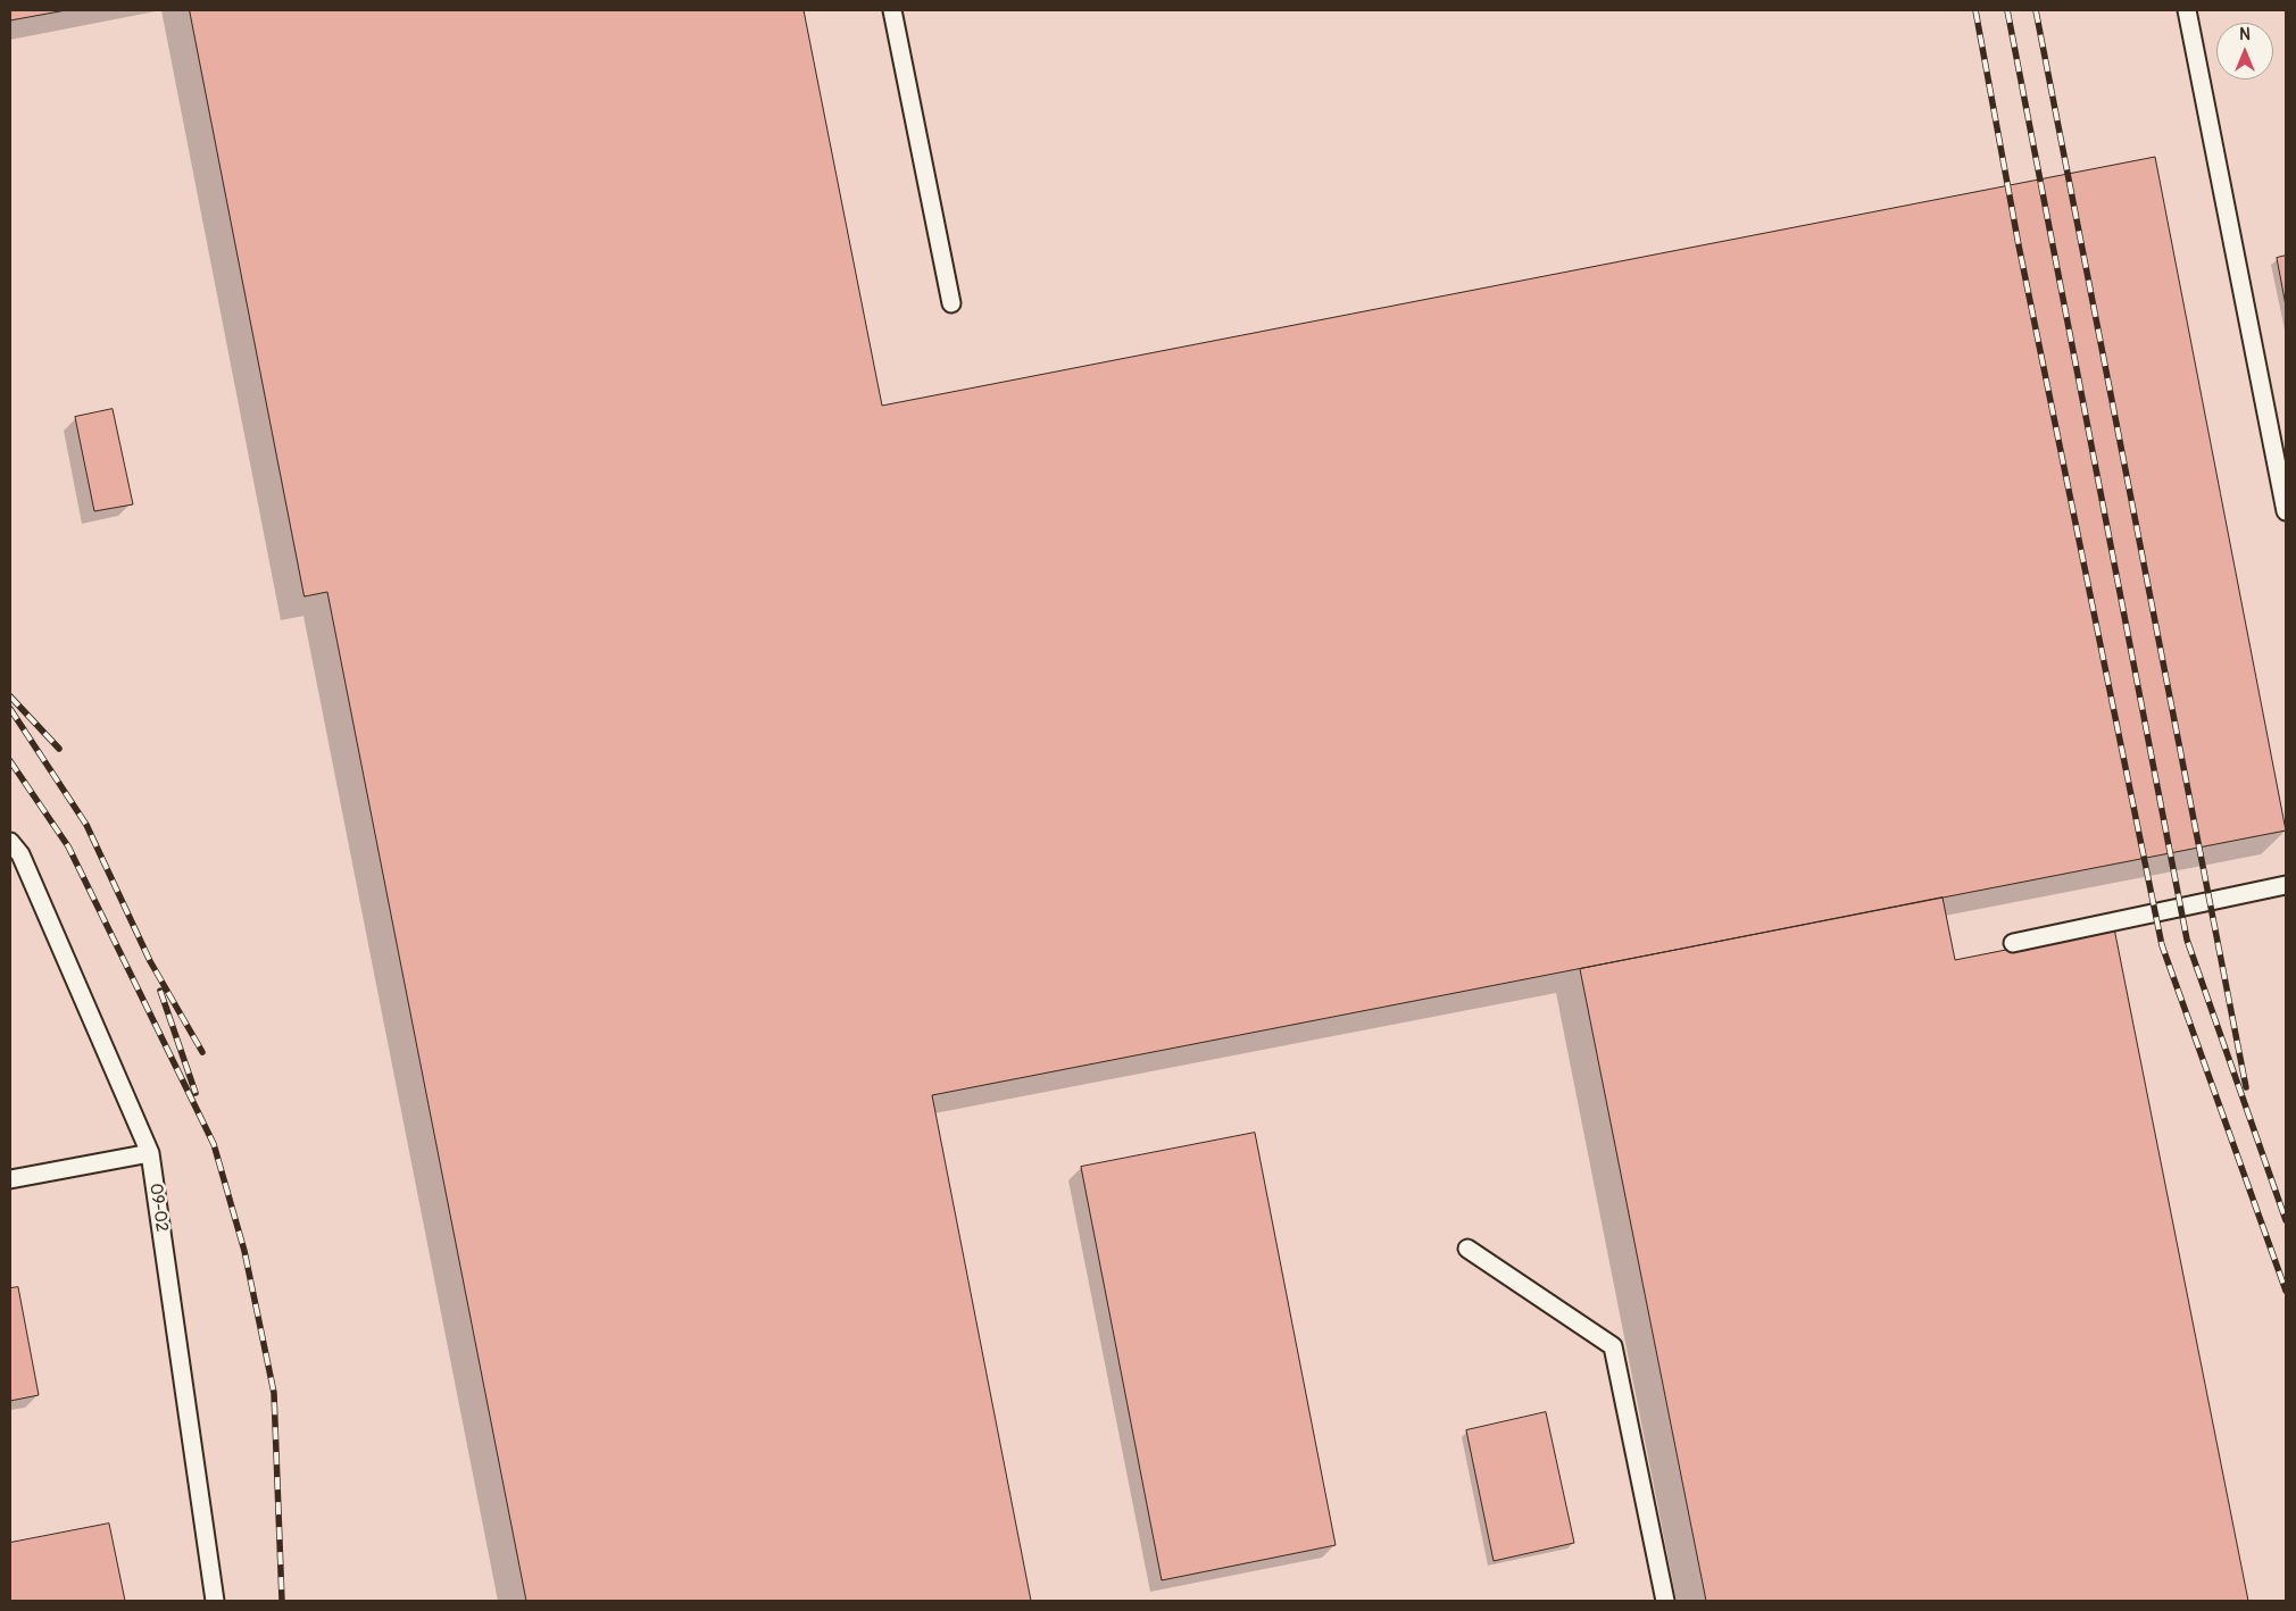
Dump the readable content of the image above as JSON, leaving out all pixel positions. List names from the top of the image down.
{
  "streets": {
    "lane": ["09-02"]
  },
  "north": "top"
}
